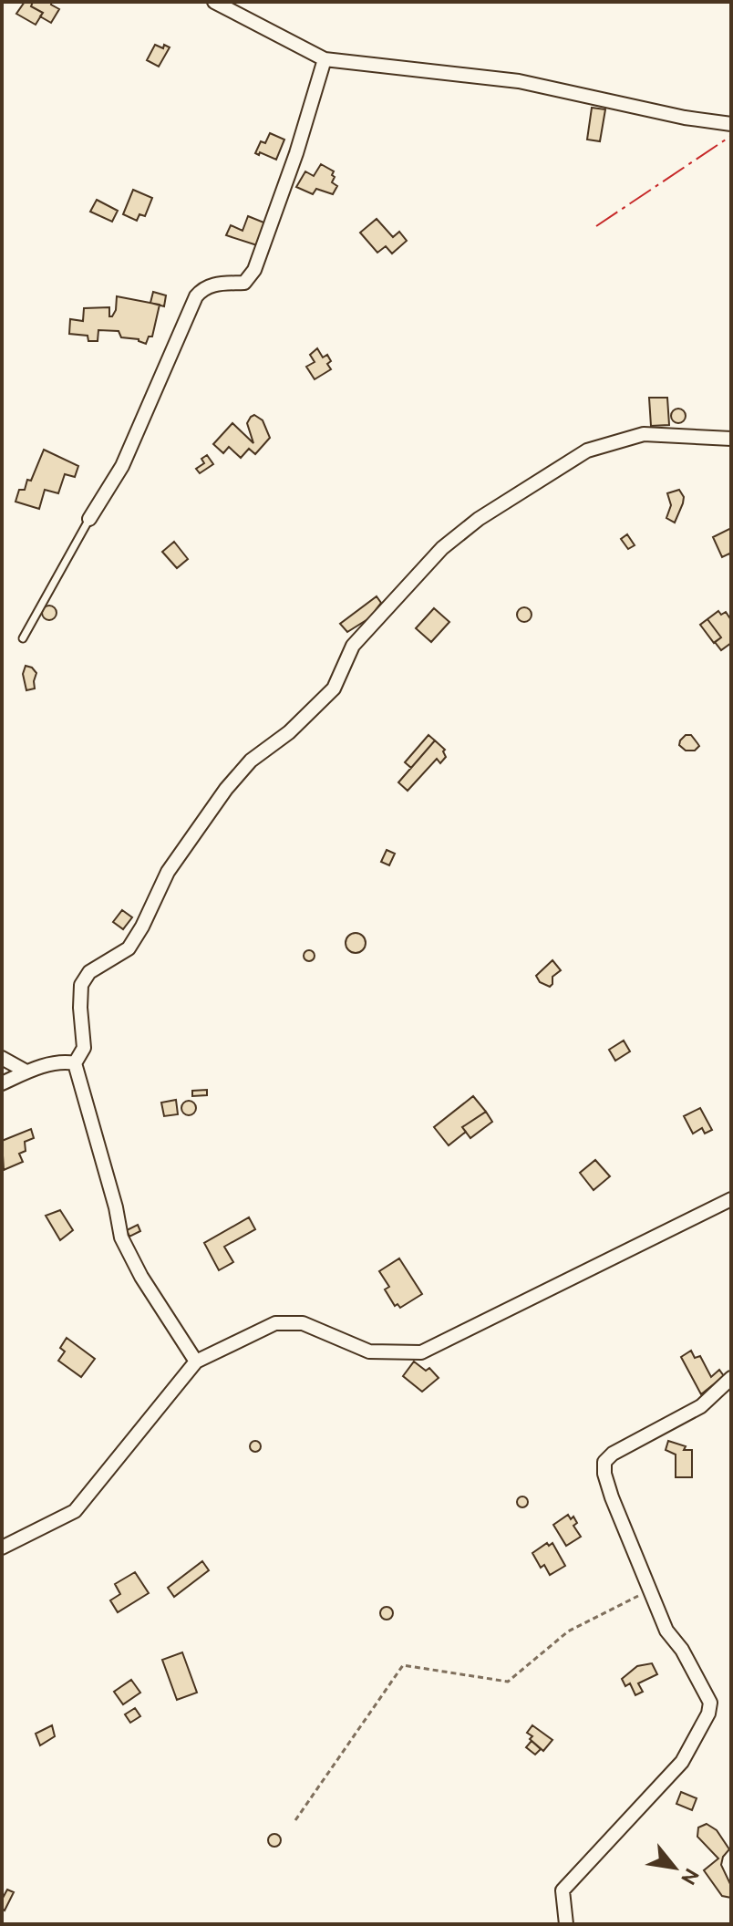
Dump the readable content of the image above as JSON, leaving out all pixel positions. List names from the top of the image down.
{
  "north": "bottom right"
}
